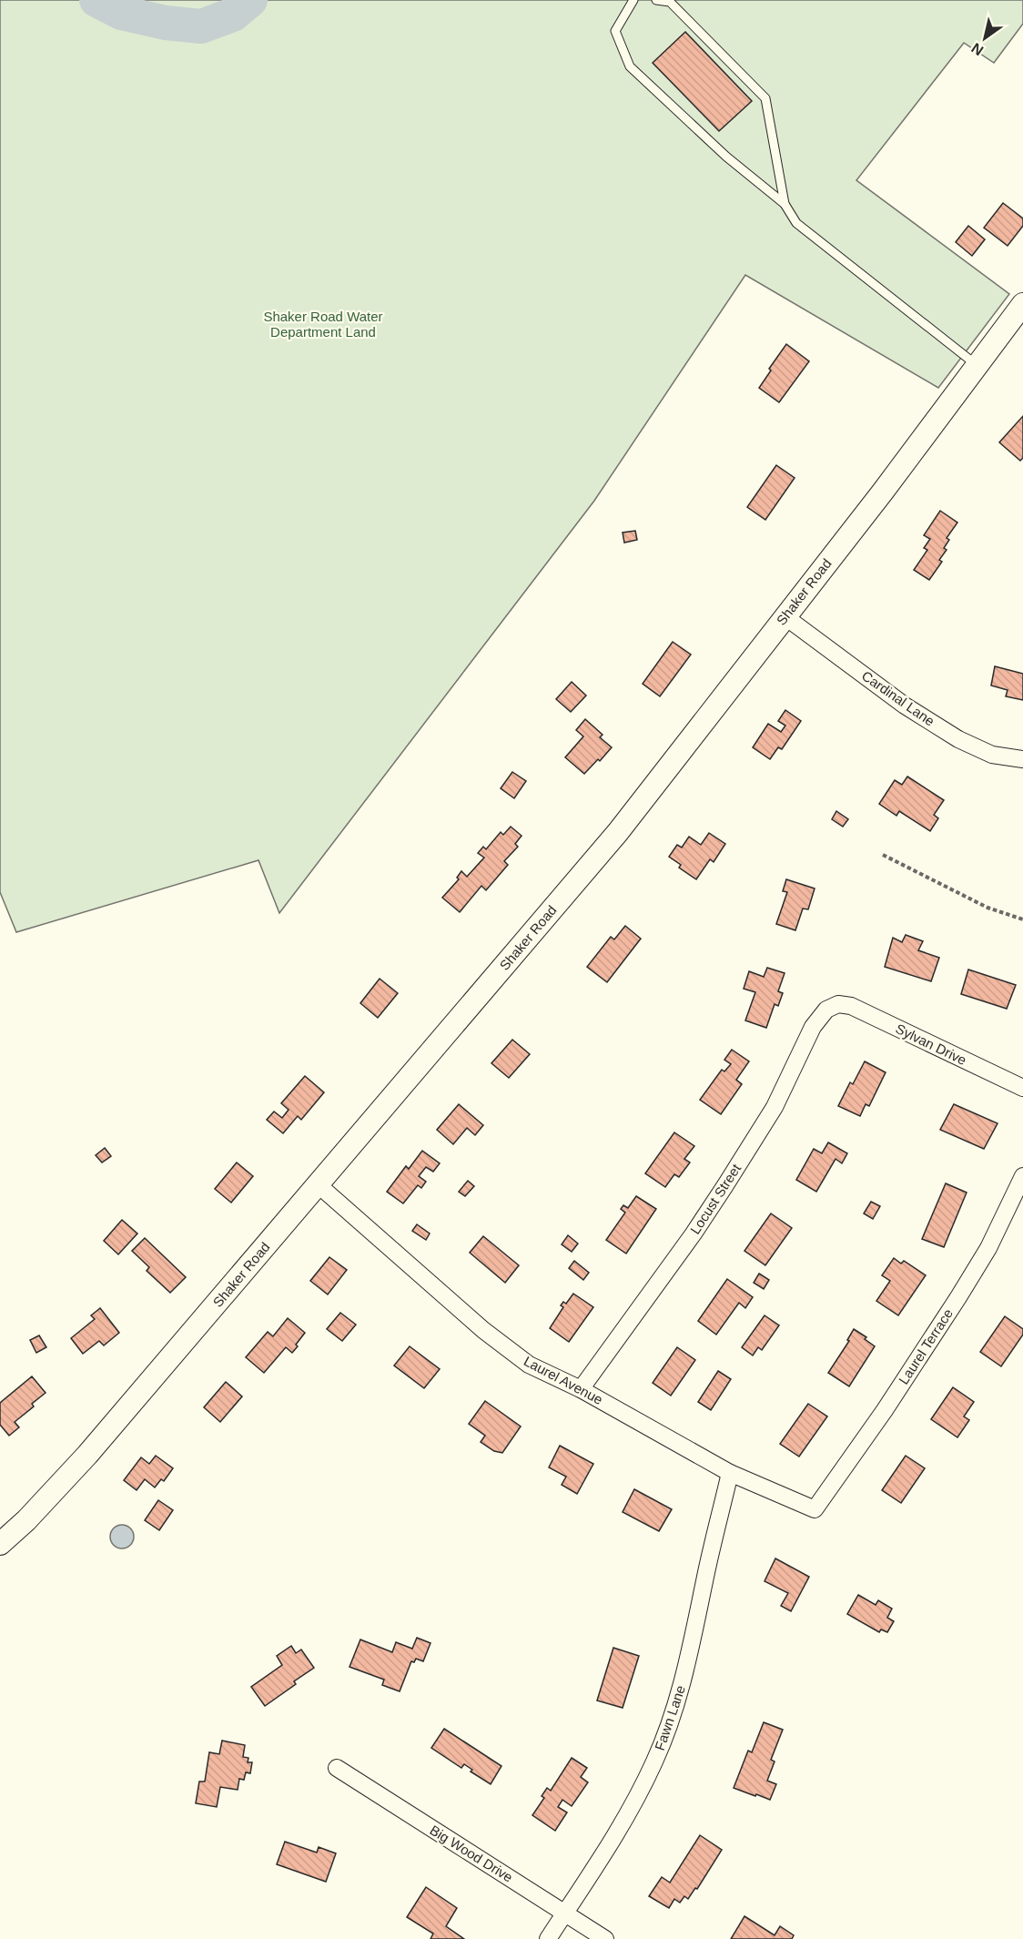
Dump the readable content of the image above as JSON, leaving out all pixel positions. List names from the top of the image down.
{
  "streets": {
    "street": [
      "Shaker Road",
      "Cardinal Lane",
      "Sylvan Drive",
      "Locust Street",
      "Laurel Terrace",
      "Laurel Avenue",
      "Fawn Lane",
      "Big Wood Drive"
    ]
  },
  "crossings": [
    ["Shaker Road", "Cardinal Lane"],
    ["Shaker Road", "Laurel Avenue"],
    ["Sylvan Drive", "Locust Street"],
    ["Locust Street", "Laurel Avenue"],
    ["Laurel Terrace", "Laurel Avenue"],
    ["Laurel Avenue", "Fawn Lane"],
    ["Fawn Lane", "Big Wood Drive"]
  ],
  "parks": ["Shaker Road Water Department Land"],
  "north": "bottom left"
}
